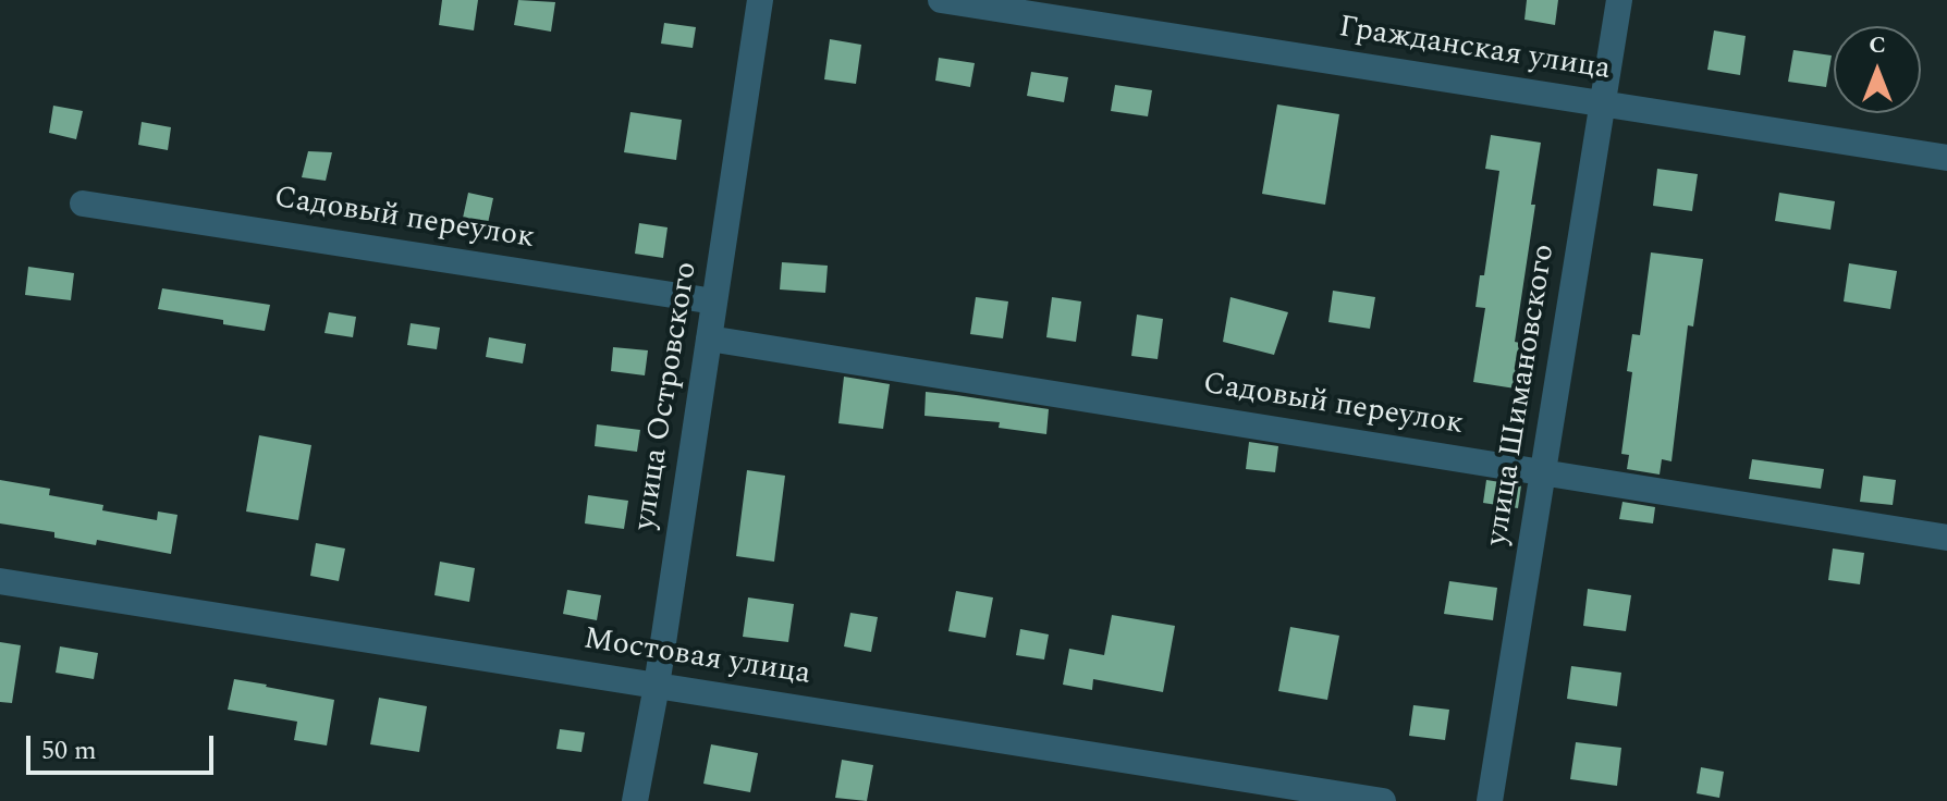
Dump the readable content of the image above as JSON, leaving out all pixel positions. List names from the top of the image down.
{
  "streets": {
    "street": [
      "Гражданская улица",
      "Садовый переулок",
      "улица Шимановского",
      "улица Островского",
      "Мостовая улица"
    ]
  },
  "crossings": [
    ["Гражданская улица", "улица Шимановского"],
    ["Садовый переулок", "улица Шимановского"],
    ["Садовый переулок", "улица Островского"],
    ["улица Островского", "Мостовая улица"]
  ],
  "scale_bar": "50 m",
  "north": "top"
}
